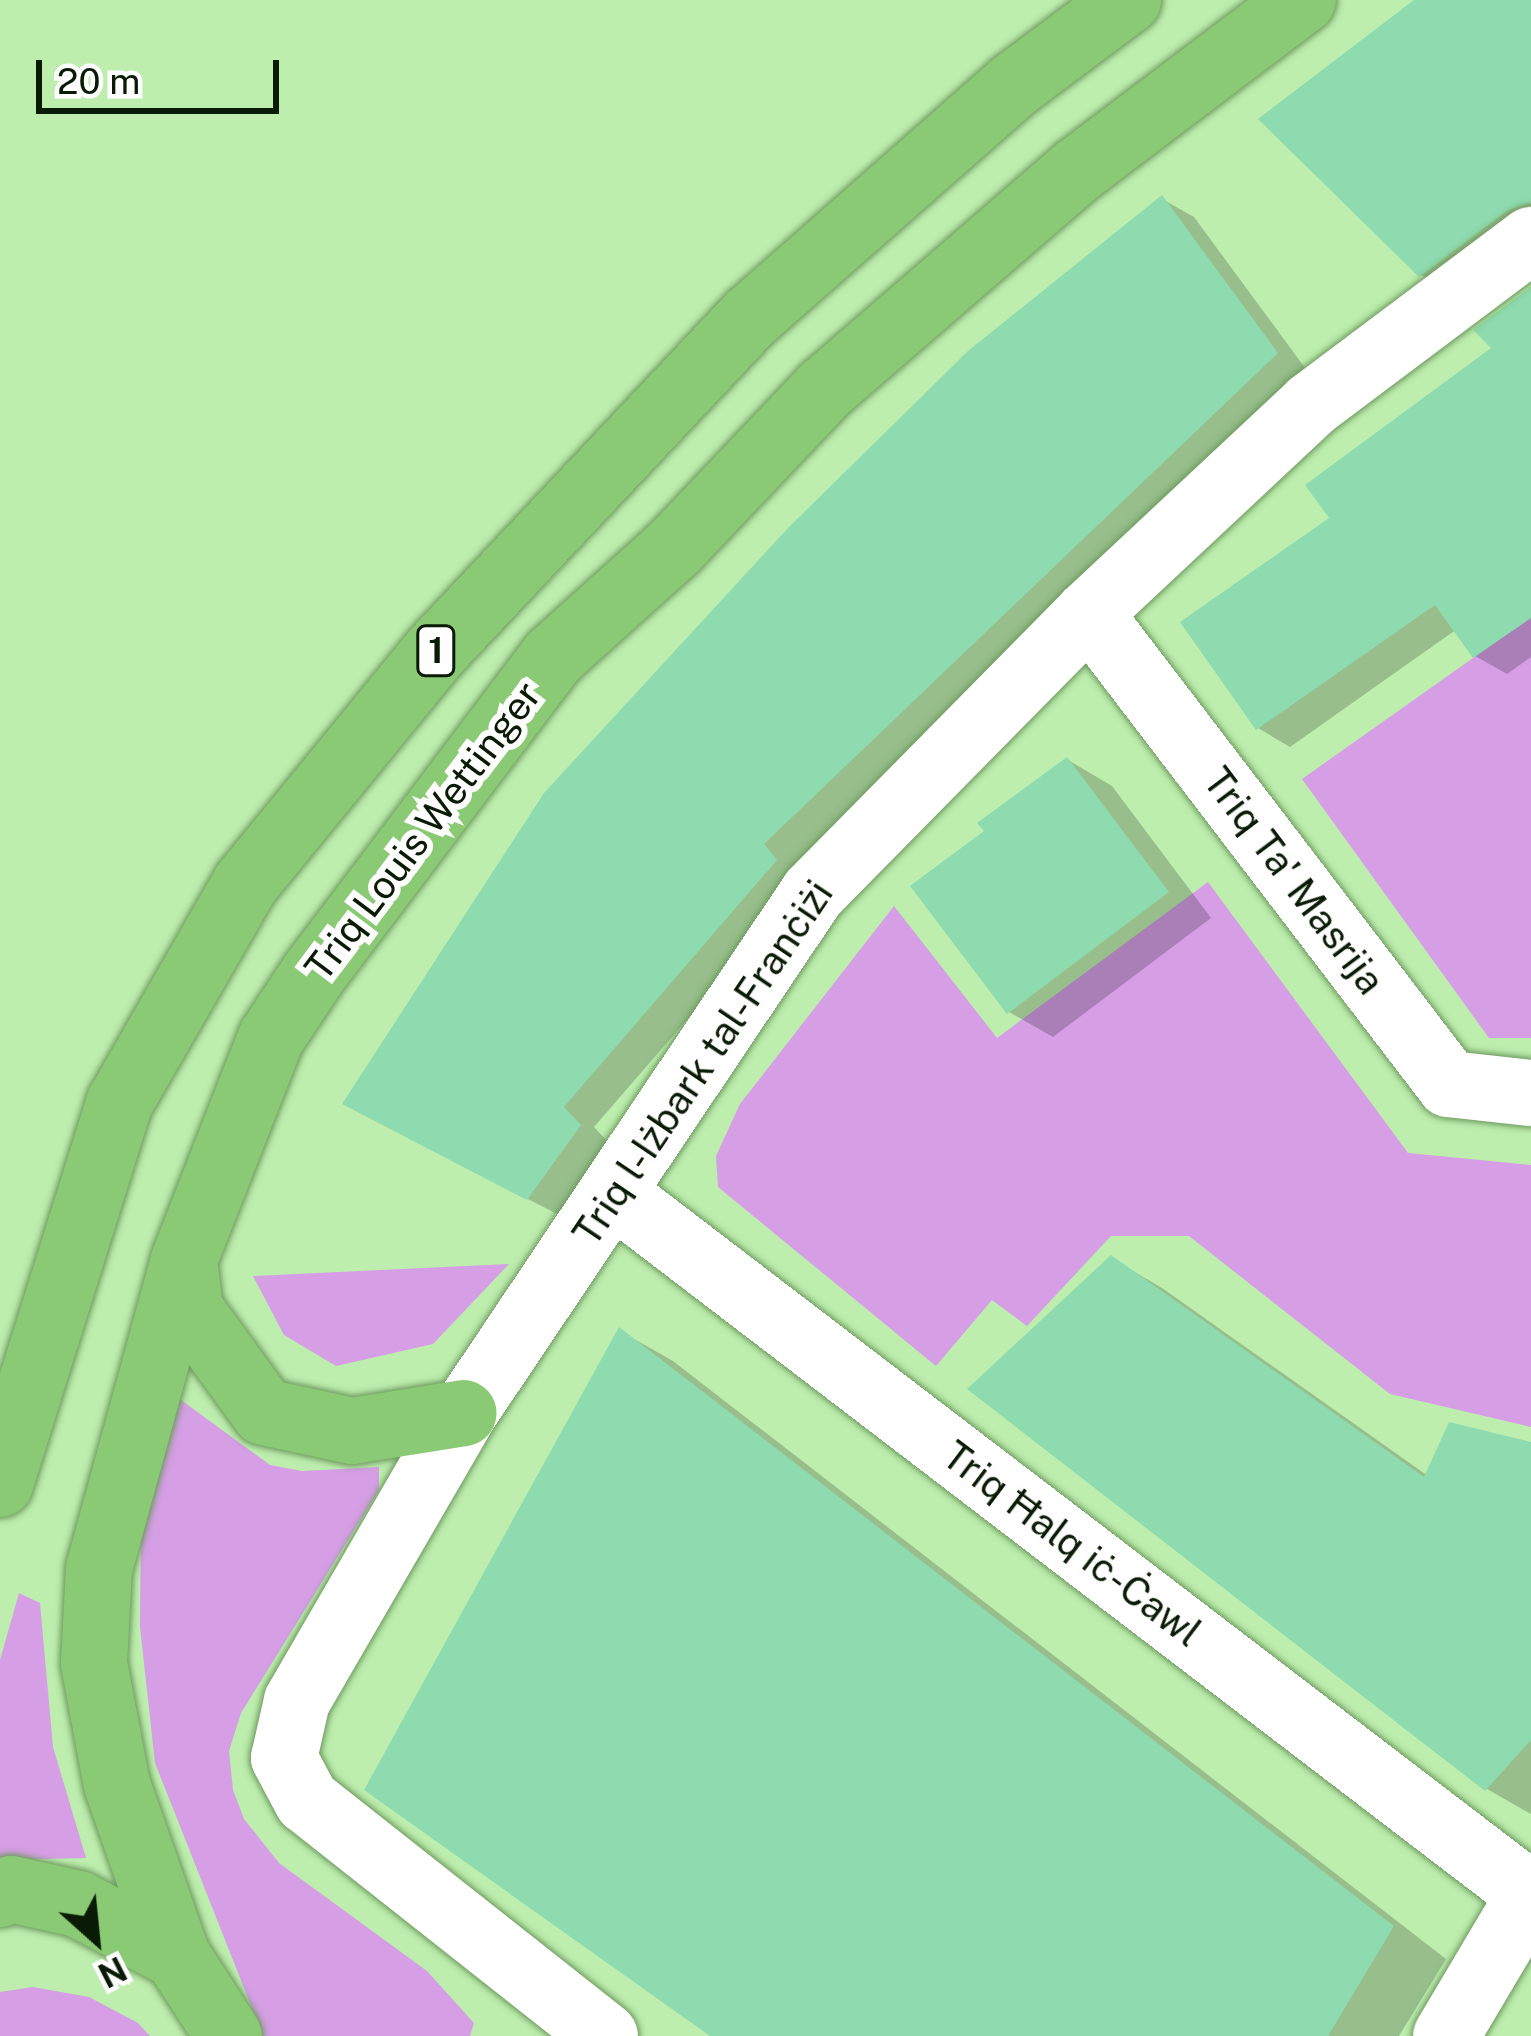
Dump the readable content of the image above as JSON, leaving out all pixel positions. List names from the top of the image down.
{
  "streets": {
    "highway": ["1", "Triq Louis Wettinger"],
    "street": ["Triq Ta' Masrija", "Triq l-Iżbark tal-Franċiżi", "Triq Ħalq iċ-Ċawl"]
  },
  "crossings": [
    ["Triq Ta' Masrija", "Triq l-Iżbark tal-Franċiżi"],
    ["Triq l-Iżbark tal-Franċiżi", "Triq Ħalq iċ-Ċawl"]
  ],
  "scale_bar": "20 m",
  "north": "bottom right"
}
